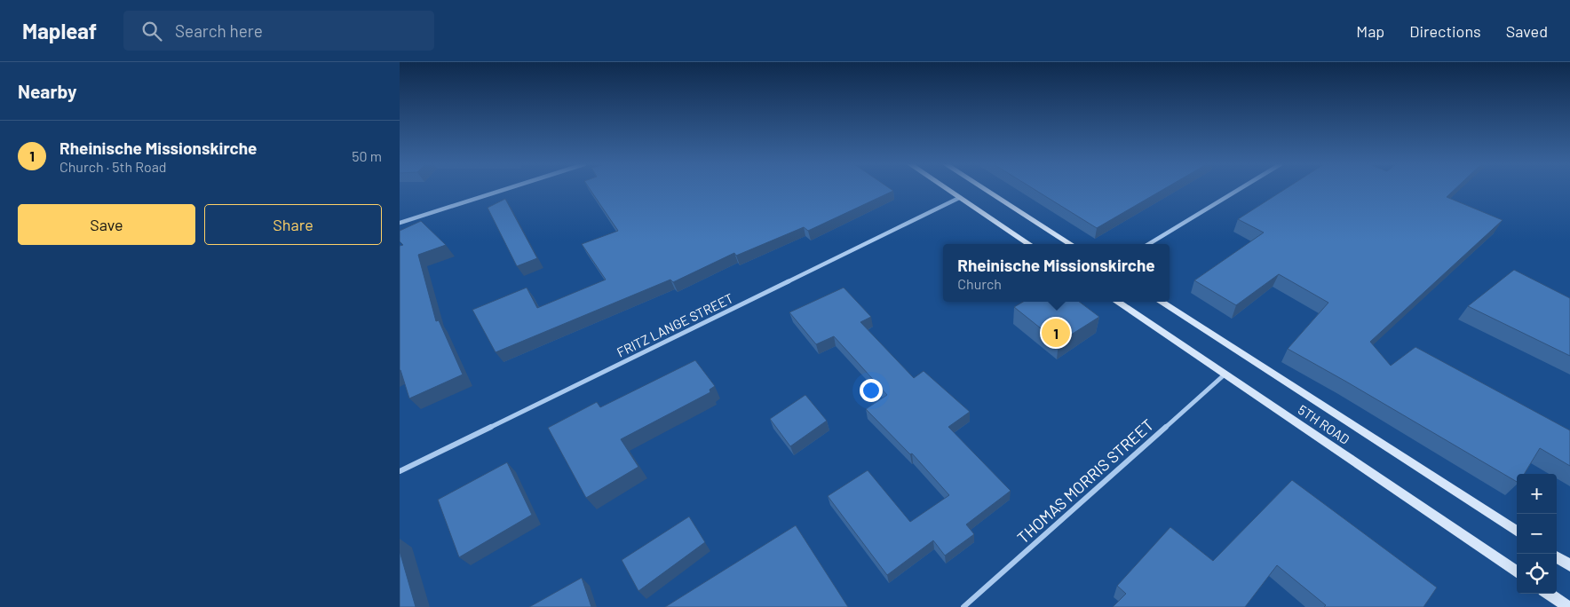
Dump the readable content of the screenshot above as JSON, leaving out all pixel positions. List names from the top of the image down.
{
  "streets": {
    "main road": ["5TH ROAD"],
    "street": ["FRITZ LANGE STREET", "THOMAS MORRIS STREET"]
  },
  "crossings": [
    ["5TH ROAD", "THOMAS MORRIS STREET"]
  ],
  "page": {
    "header": "Mapleaf",
    "search": "Search here",
    "nav": ["Map", "Directions", "Saved"],
    "heading": "Nearby",
    "list": [
      {
        "mark": "1",
        "name": "Rheinische Missionskirche",
        "note": "Church · 5th Road",
        "value": "50 m"
      }
    ],
    "buttons": ["Save", "Share"],
    "popup": ["Rheinische Missionskirche", "Church"],
    "pins": "1",
    "map_buttons": ["+", "−"]
  }
}
